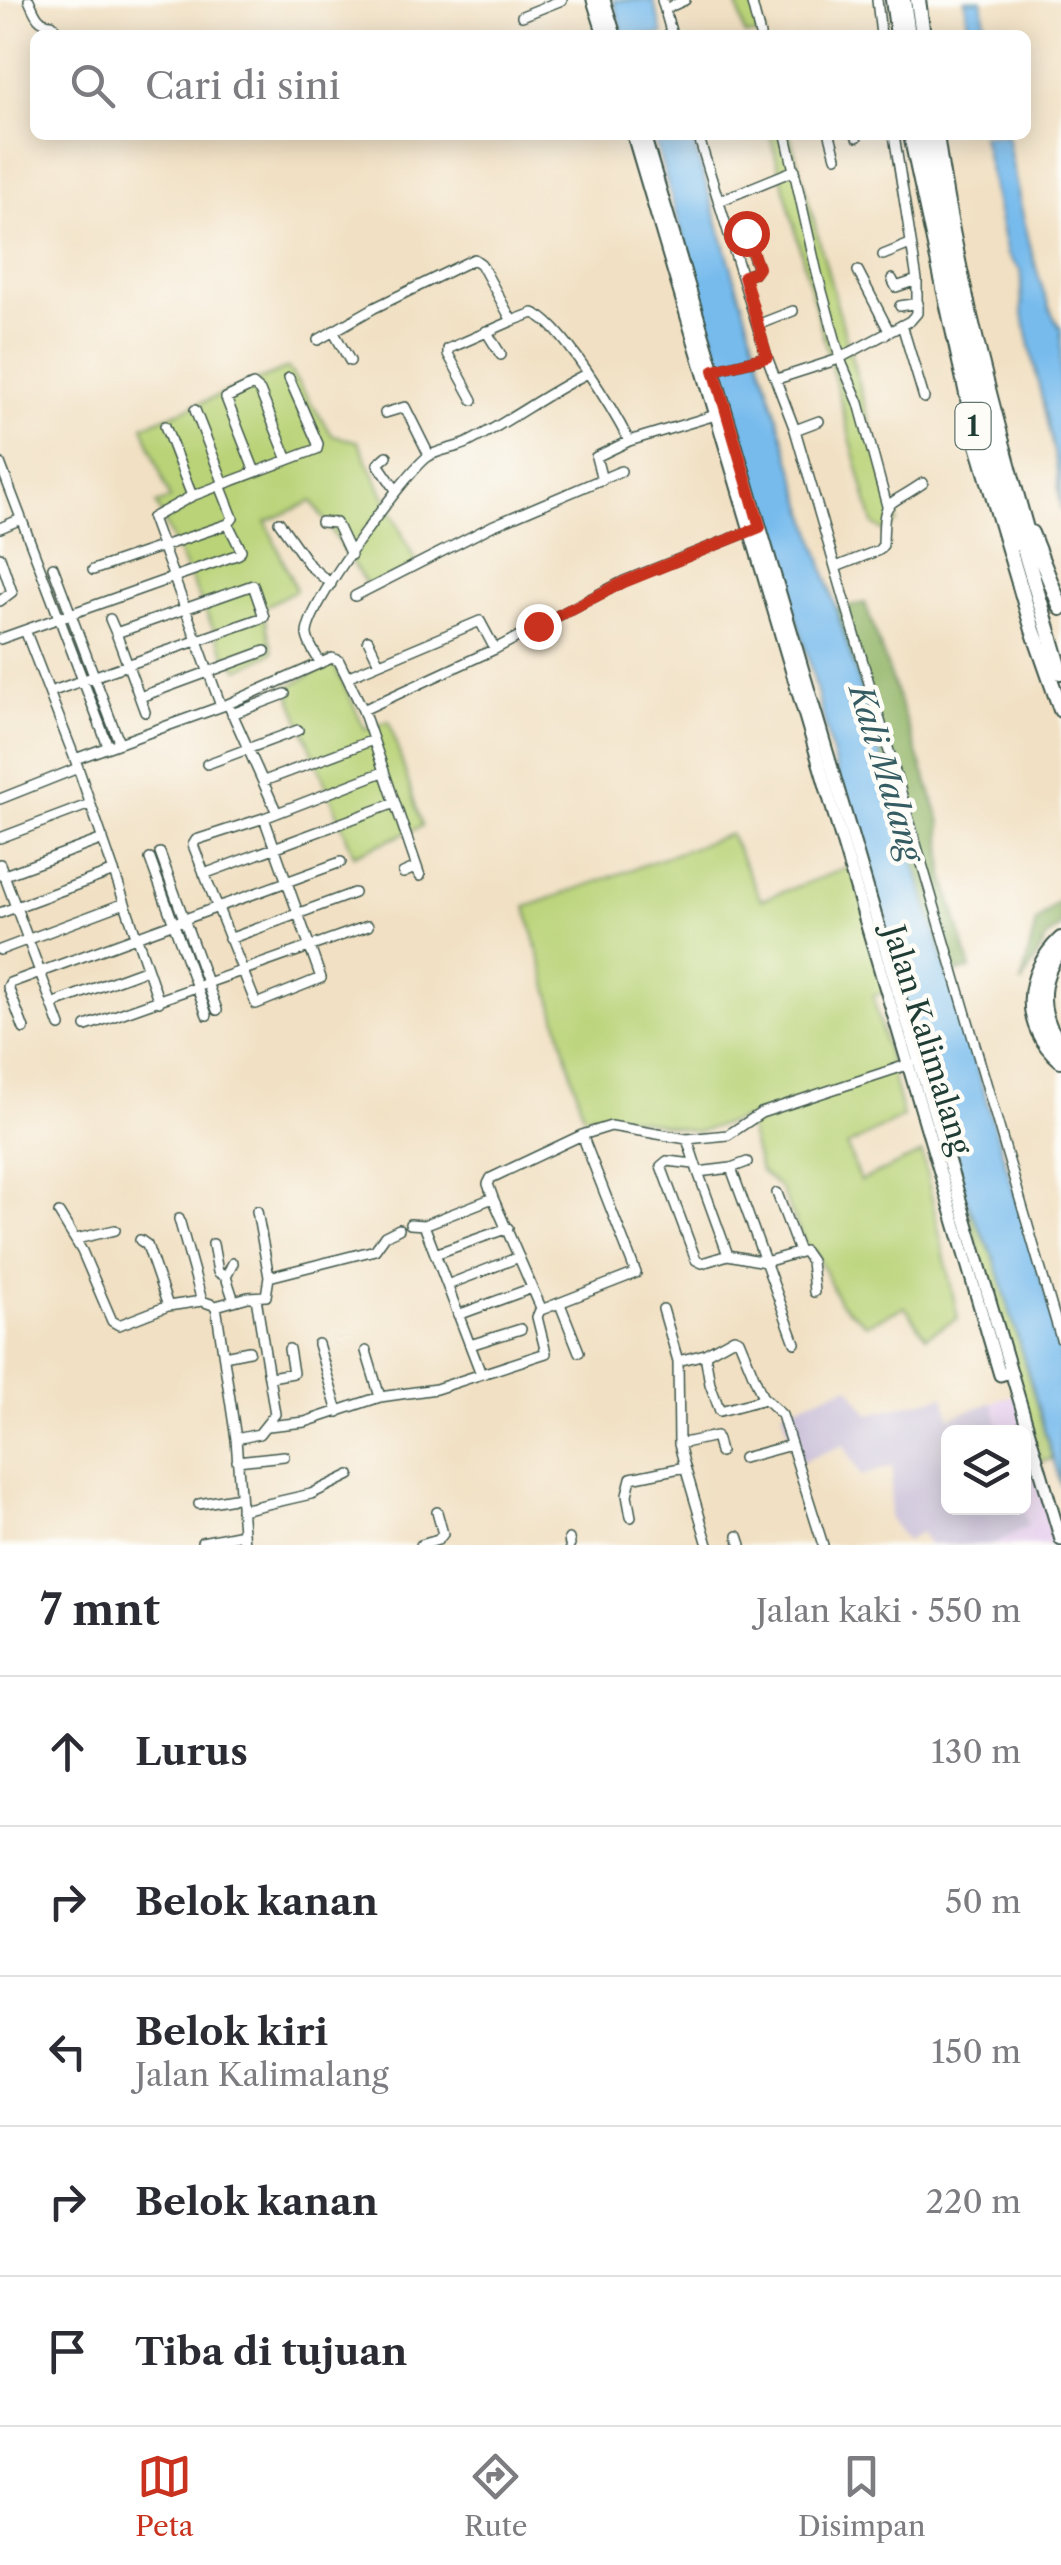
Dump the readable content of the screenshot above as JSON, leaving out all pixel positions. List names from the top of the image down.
{
  "streets": {
    "highway": ["1"],
    "main road": ["Jalan Kalimalang"]
  },
  "water": ["Kali Malang"],
  "page": {
    "search": "Cari di sini",
    "heading": ["7 mnt", "Jalan kaki · 550 m"],
    "list": [
      ["Lurus", "130 m"],
      ["Belok kanan", "50 m"],
      ["Belok kiri", "Jalan Kalimalang", "150 m"],
      ["Belok kanan", "220 m"],
      "Tiba di tujuan"
    ],
    "nav": ["Peta", "Rute", "Disimpan"]
  }
}
